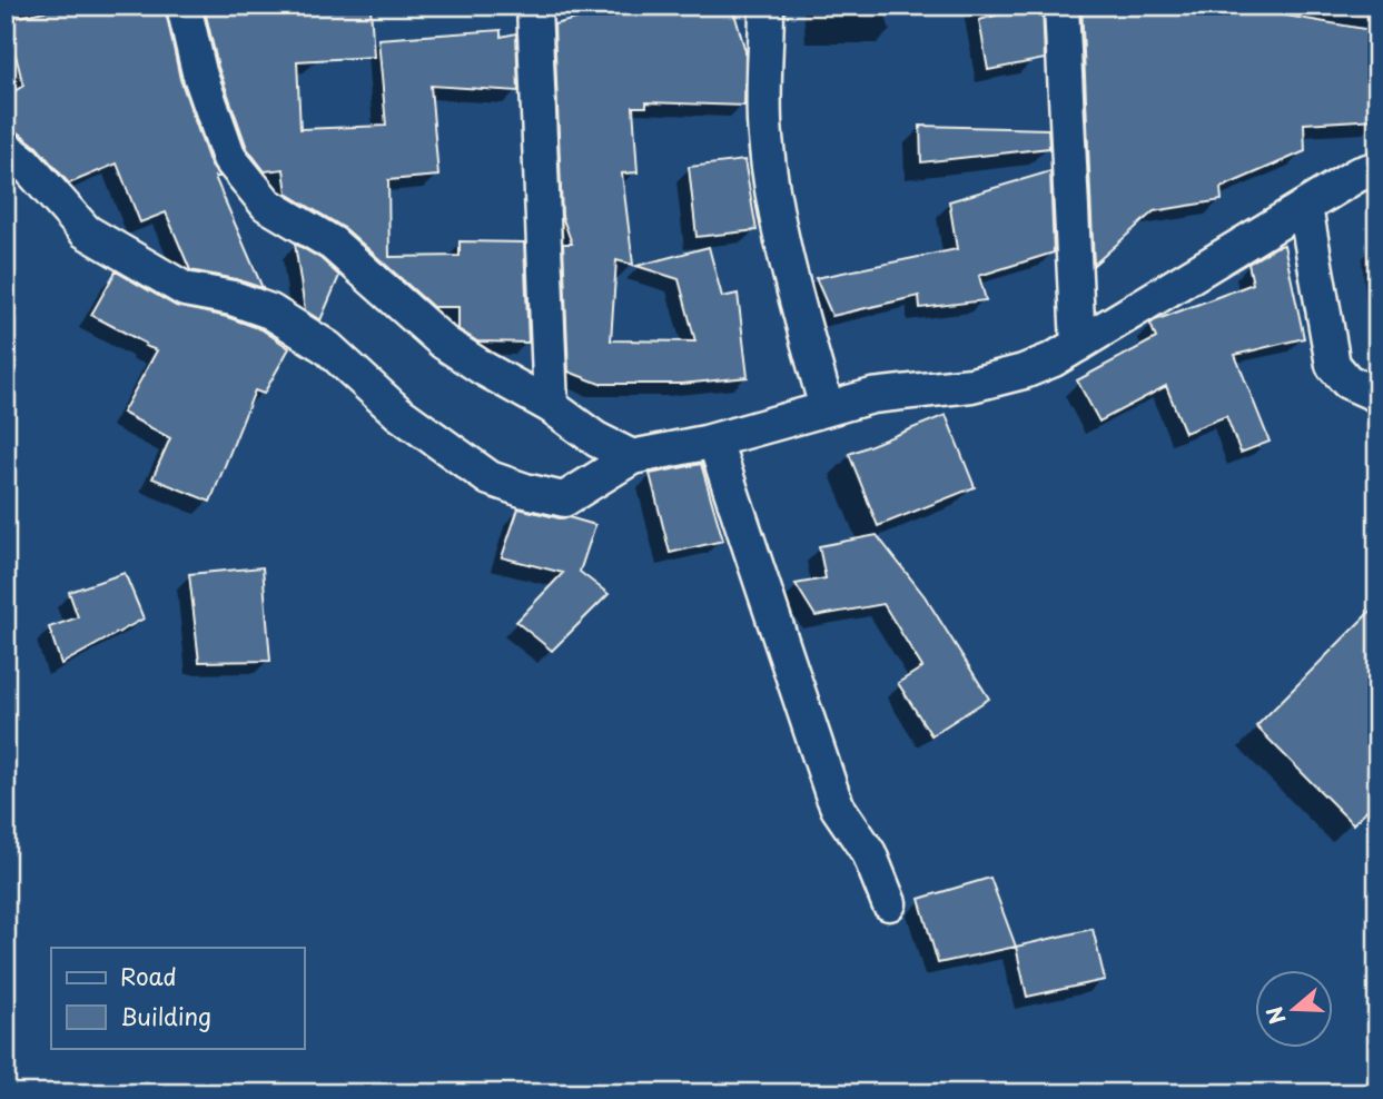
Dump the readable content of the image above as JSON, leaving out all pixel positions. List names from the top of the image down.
{
  "legend": ["Road", "Building"],
  "north": "left"
}
